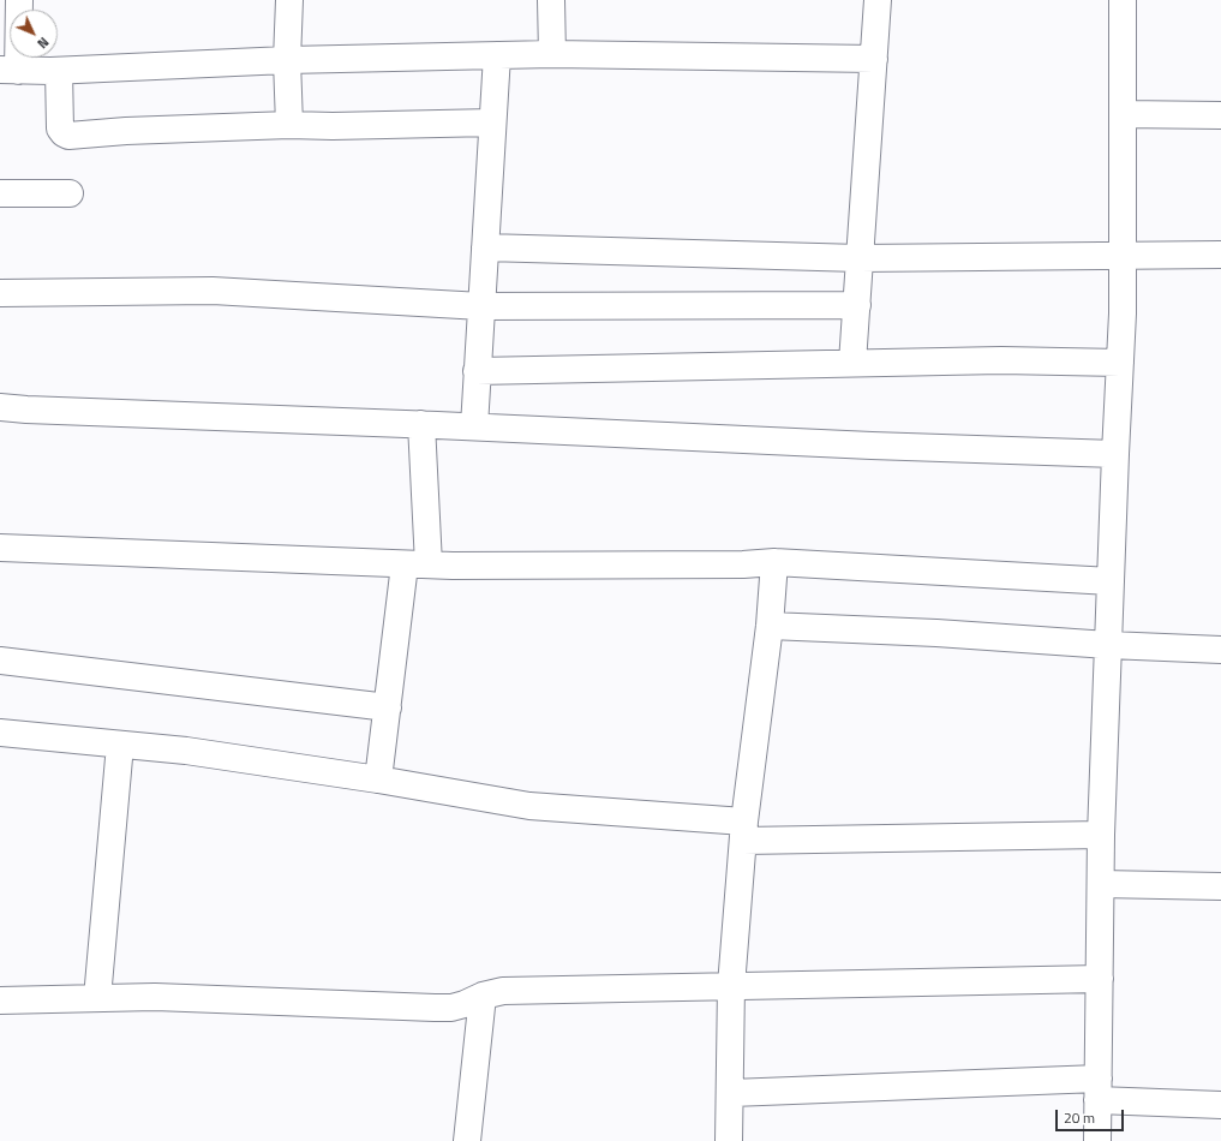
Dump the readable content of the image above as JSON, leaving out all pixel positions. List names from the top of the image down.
{
  "scale_bar": "20 m",
  "north": "bottom right"
}
